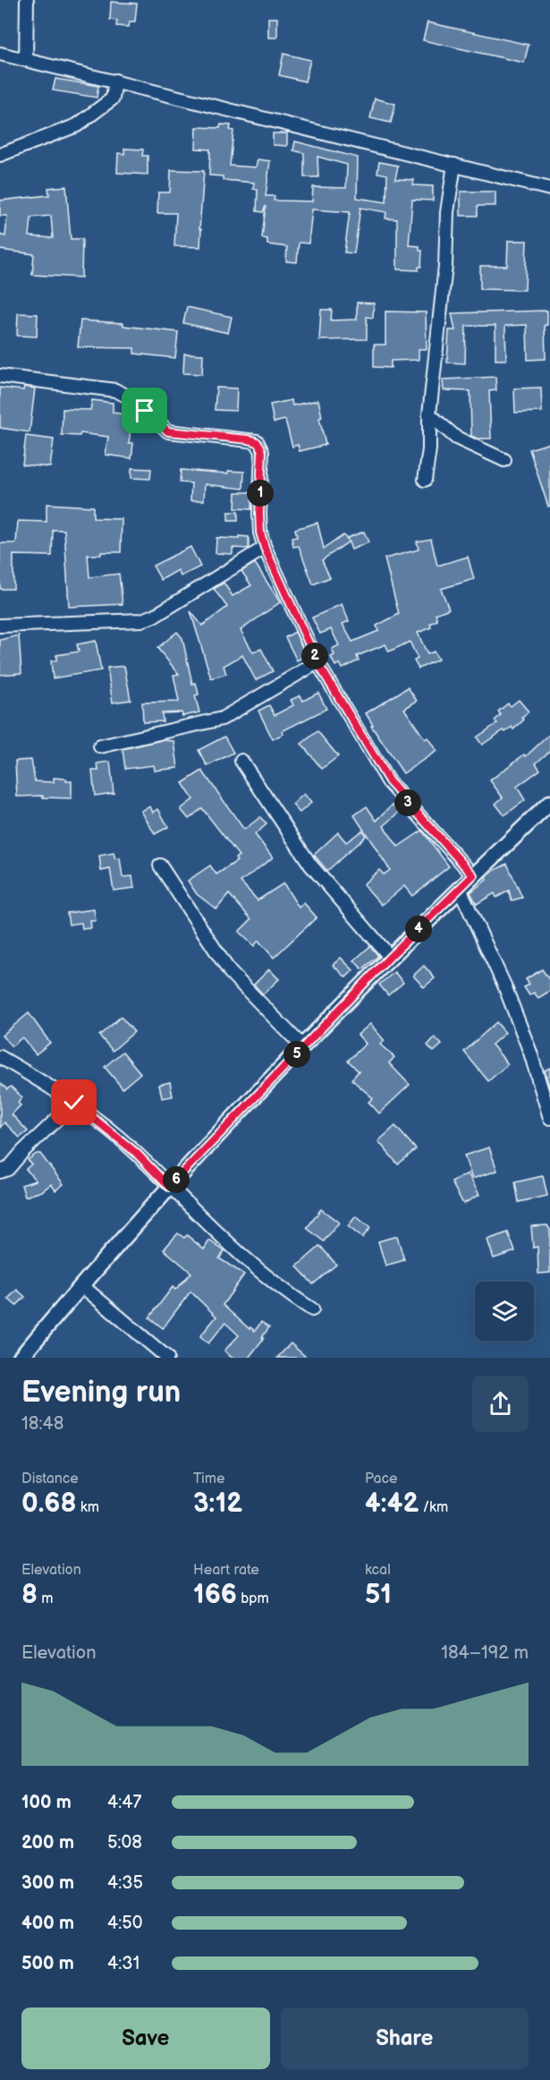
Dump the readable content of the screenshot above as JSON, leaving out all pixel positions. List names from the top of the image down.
{
  "page": {
    "pins": [
      "1",
      "2",
      "3",
      "4",
      "5",
      "6"
    ],
    "heading": ["Evening run", "18:48"],
    "stats": [
      ["Distance", "0.68 km"],
      ["Time", "3:12"],
      ["Pace", "4:42 /km"],
      ["Elevation", "8 m"],
      ["Heart rate", "166 bpm"],
      ["kcal", "51"]
    ],
    "chart": ["Elevation", "184–192 m"],
    "list": [
      {
        "name": "100 m",
        "note": "4:47"
      },
      {
        "name": "200 m",
        "note": "5:08"
      },
      {
        "name": "300 m",
        "note": "4:35"
      },
      {
        "name": "400 m",
        "note": "4:50"
      },
      {
        "name": "500 m",
        "note": "4:31"
      }
    ],
    "buttons": ["Save", "Share"]
  }
}
